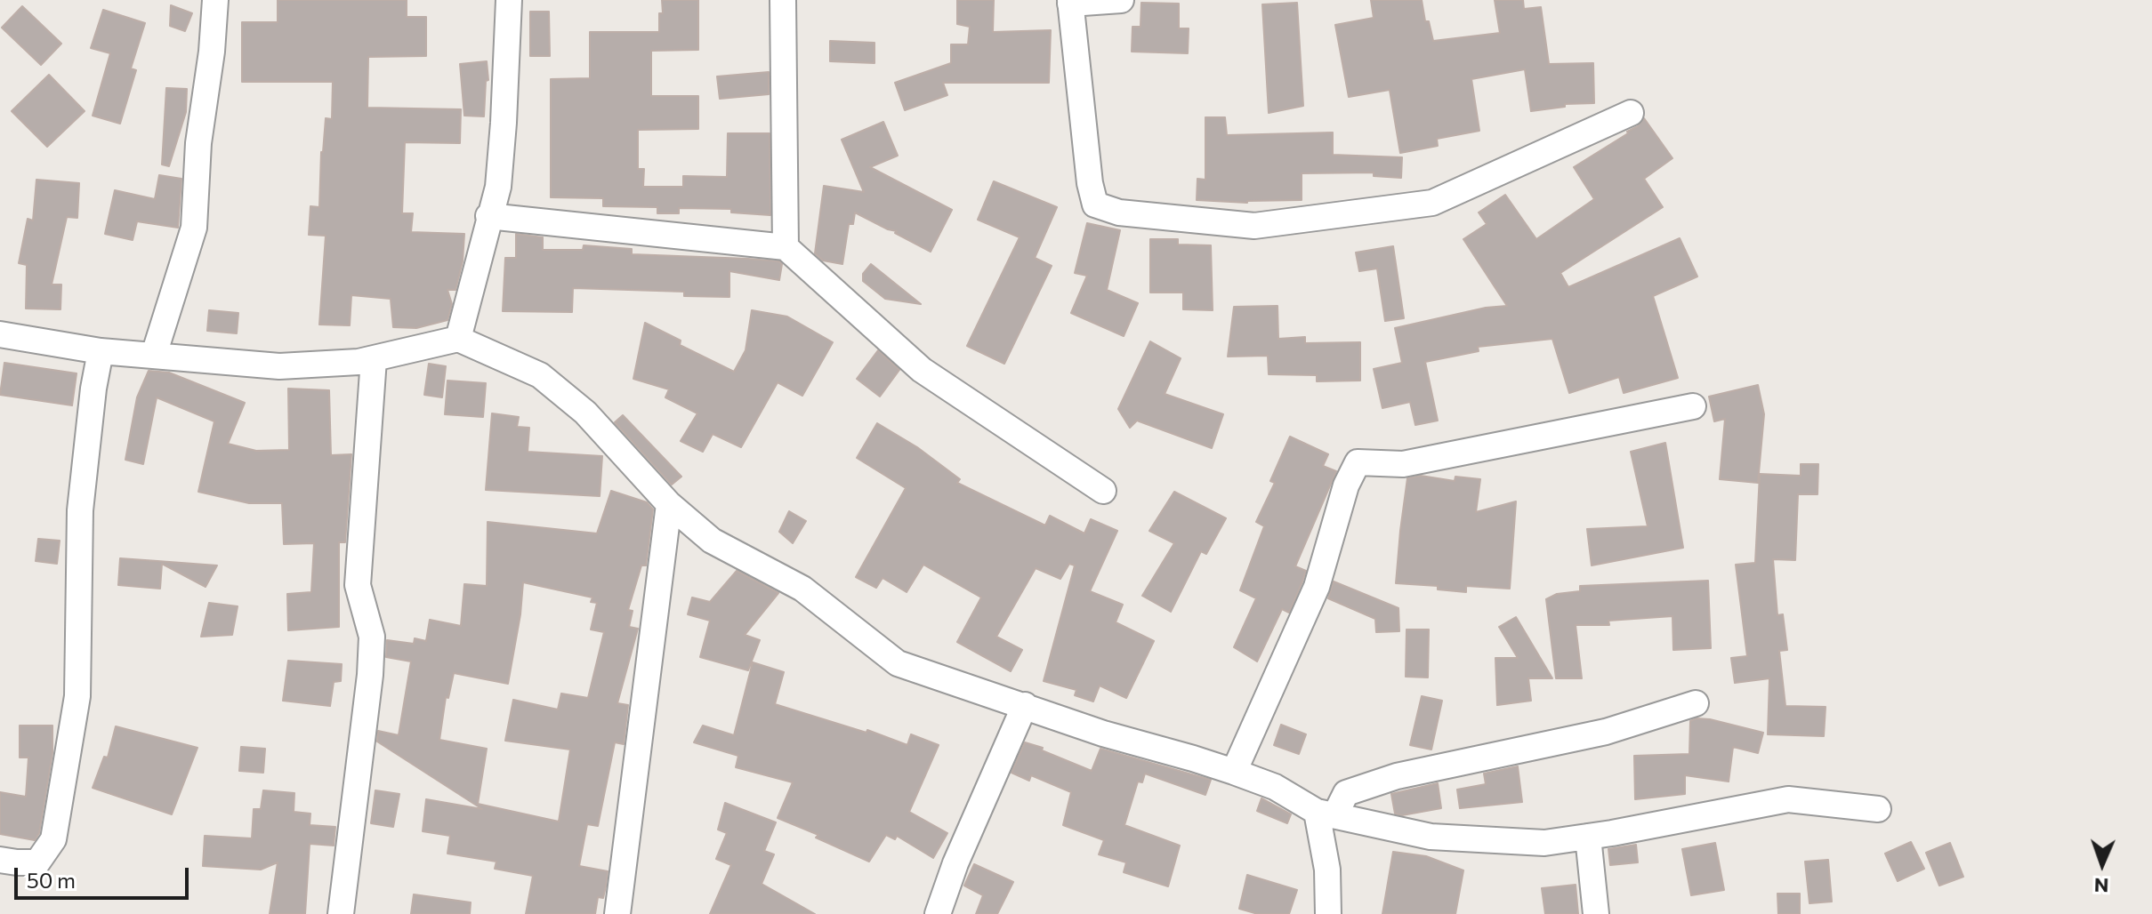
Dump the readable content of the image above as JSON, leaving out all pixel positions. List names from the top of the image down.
{
  "scale_bar": "50 m",
  "north": "bottom"
}
